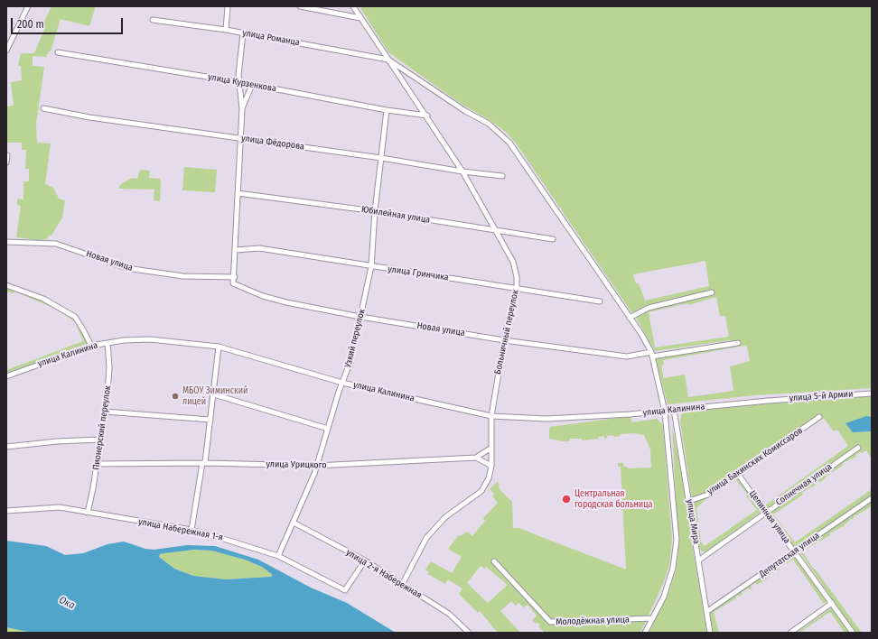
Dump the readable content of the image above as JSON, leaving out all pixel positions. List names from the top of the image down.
{
  "streets": {
    "street": [
      "улица Романца",
      "улица Курзенкова",
      "улица Фёдорова",
      "Юбилейная улица",
      "Новая улица",
      "улица Гринчика",
      "Больничный переулок",
      "Узкий переулок",
      "улица Калинина",
      "улица 5-й Армии",
      "Пионерский переулок",
      "улица Бакинских Комиссаров",
      "улица Урицкого",
      "Солнечная улица",
      "Целинная улица",
      "улица Мира",
      "улица Набережная 1-я",
      "Депутатская улица",
      "улица 2-я Набережная",
      "Молодёжная улица"
    ]
  },
  "crossings": [
    ["улица Романца", "Больничный переулок"],
    ["улица Курзенкова", "Больничный переулок"],
    ["улица Курзенкова", "Узкий переулок"],
    ["улица Фёдорова", "Больничный переулок"],
    ["улица Фёдорова", "Узкий переулок"],
    ["Юбилейная улица", "Больничный переулок"],
    ["Юбилейная улица", "Узкий переулок"],
    ["Новая улица", "Больничный переулок"],
    ["Новая улица", "Узкий переулок"],
    ["улица Гринчика", "Больничный переулок"],
    ["улица Гринчика", "Узкий переулок"],
    ["Больничный переулок", "улица Калинина"],
    ["Больничный переулок", "улица Урицкого"],
    ["Больничный переулок", "улица 2-я Набережная"],
    ["Узкий переулок", "улица Калинина"],
    ["Узкий переулок", "улица Урицкого"],
    ["Узкий переулок", "улица Набережная 1-я"],
    ["Узкий переулок", "улица 2-я Набережная"],
    ["улица Калинина", "улица 5-й Армии"],
    ["улица Калинина", "Пионерский переулок"],
    ["улица Калинина", "улица Мира"],
    ["Пионерский переулок", "улица Урицкого"],
    ["Пионерский переулок", "улица Набережная 1-я"],
    ["улица Бакинских Комиссаров", "Целинная улица"],
    ["улица Бакинских Комиссаров", "улица Мира"],
    ["Солнечная улица", "Целинная улица"],
    ["Солнечная улица", "улица Мира"],
    ["Целинная улица", "Депутатская улица"],
    ["улица Мира", "Депутатская улица"],
    ["улица Набережная 1-я", "улица 2-я Набережная"]
  ],
  "water": ["Ока"],
  "places": ["МБОУ Зиминский лицей", "Центральная городская больница"],
  "scale_bar": "200 m"
}
